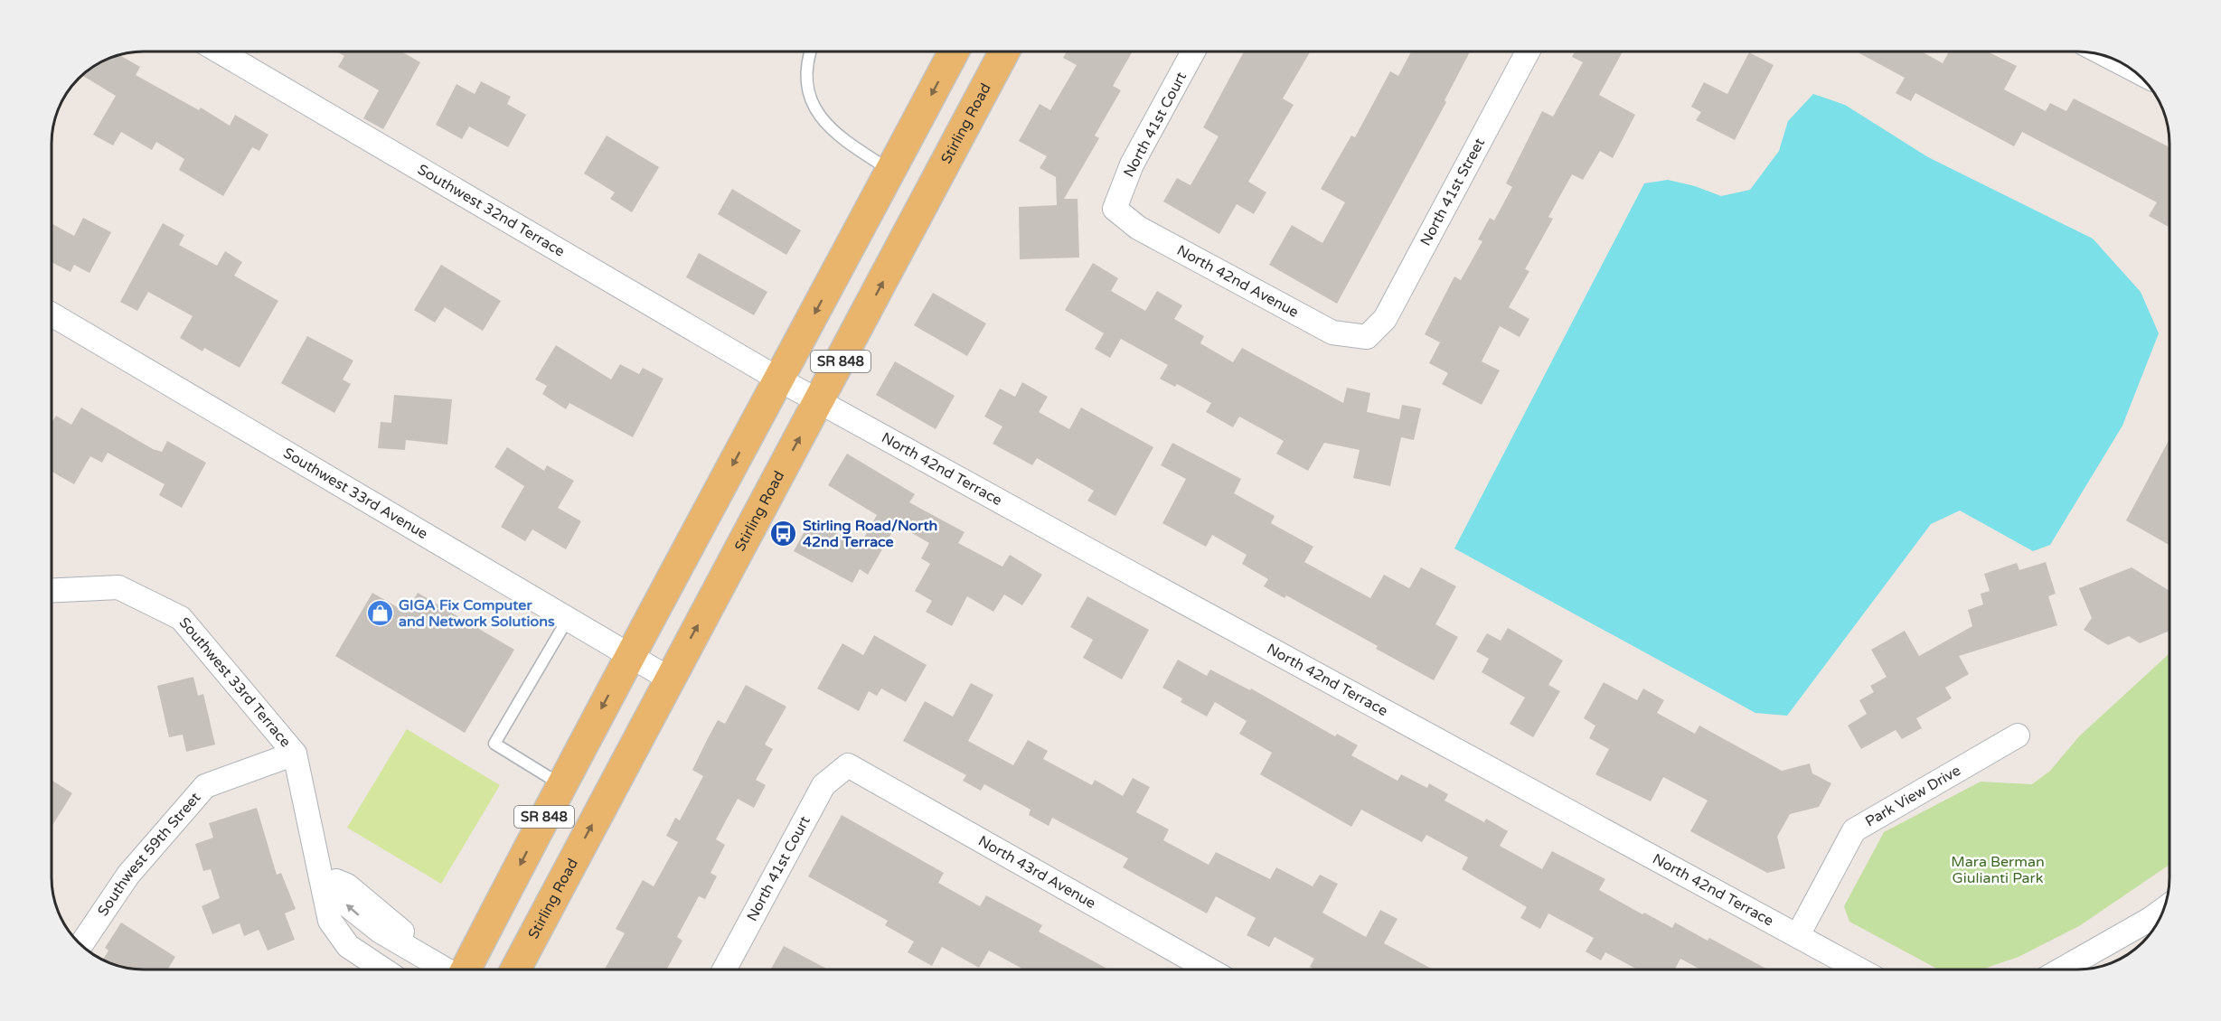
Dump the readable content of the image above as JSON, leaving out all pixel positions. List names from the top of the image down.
{
  "streets": {
    "main road": ["Stirling Road", "SR 848"],
    "street": [
      "North 41st Court",
      "North 41st Street",
      "Southwest 32nd Terrace",
      "North 42nd Avenue",
      "North 42nd Terrace",
      "Southwest 33rd Avenue",
      "Southwest 33rd Terrace",
      "Park View Drive",
      "Southwest 59th Street",
      "North 43rd Avenue"
    ]
  },
  "crossings": [
    ["Stirling Road", "North 42nd Terrace"],
    ["Stirling Road", "Southwest 33rd Avenue"],
    ["North 41st Court", "North 42nd Avenue"],
    ["North 41st Court", "North 43rd Avenue"],
    ["North 41st Street", "North 42nd Avenue"],
    ["Southwest 32nd Terrace", "SR 848"],
    ["Southwest 32nd Terrace", "North 42nd Terrace"],
    ["SR 848", "North 42nd Terrace"],
    ["SR 848", "Southwest 33rd Avenue"],
    ["North 42nd Terrace", "Park View Drive"],
    ["Southwest 33rd Terrace", "Southwest 59th Street"]
  ],
  "parks": ["Mara Berman Giulianti Park"],
  "places": {
    "bus stop": ["Stirling Road/North 42nd Terrace"],
    "shop": ["GIGA Fix Computer and Network Solutions"]
  }
}
